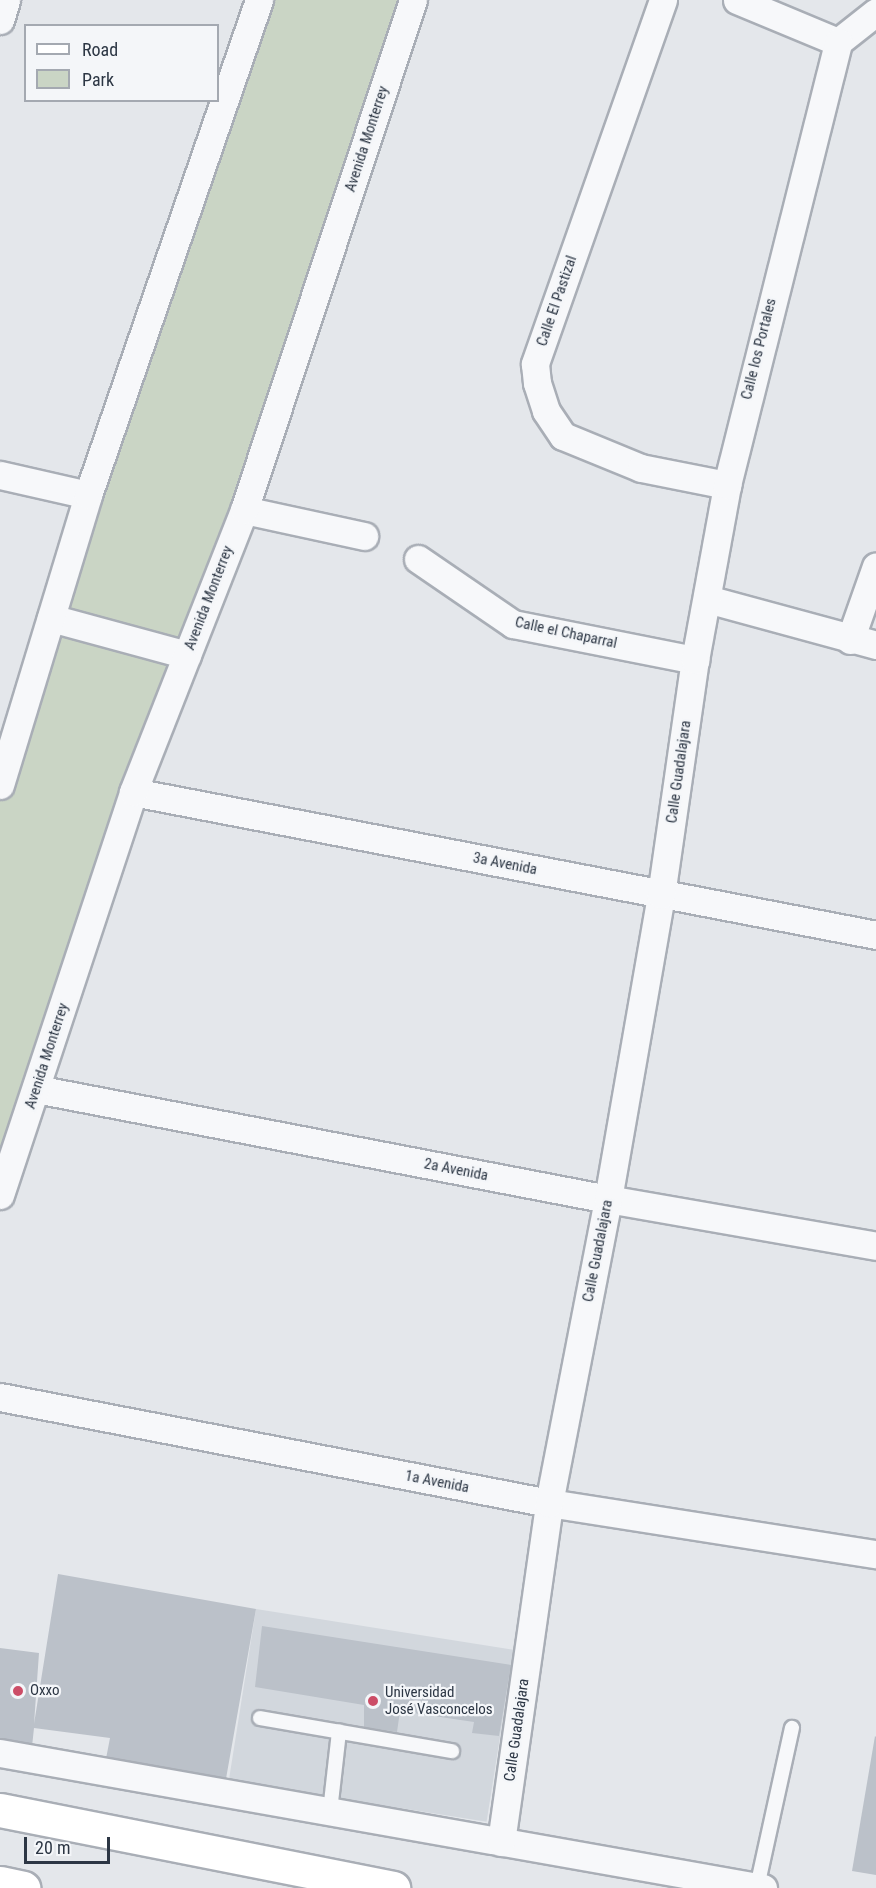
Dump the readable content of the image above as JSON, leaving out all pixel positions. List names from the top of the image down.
{
  "streets": {
    "street": [
      "Avenida Monterrey",
      "Calle El Pastizal",
      "Calle los Portales",
      "Calle el Chaparral",
      "Calle Guadalajara",
      "3a Avenida",
      "2a Avenida",
      "1a Avenida"
    ]
  },
  "crossings": [
    ["Avenida Monterrey", "3a Avenida"],
    ["Avenida Monterrey", "2a Avenida"],
    ["Calle El Pastizal", "Calle los Portales"],
    ["Calle los Portales", "Calle el Chaparral"],
    ["Calle los Portales", "Calle Guadalajara"],
    ["Calle el Chaparral", "Calle Guadalajara"],
    ["Calle Guadalajara", "3a Avenida"],
    ["Calle Guadalajara", "2a Avenida"],
    ["Calle Guadalajara", "1a Avenida"]
  ],
  "places": ["Oxxo", "Universidad José Vasconcelos"],
  "legend": ["Road", "Park"],
  "scale_bar": "20 m"
}
